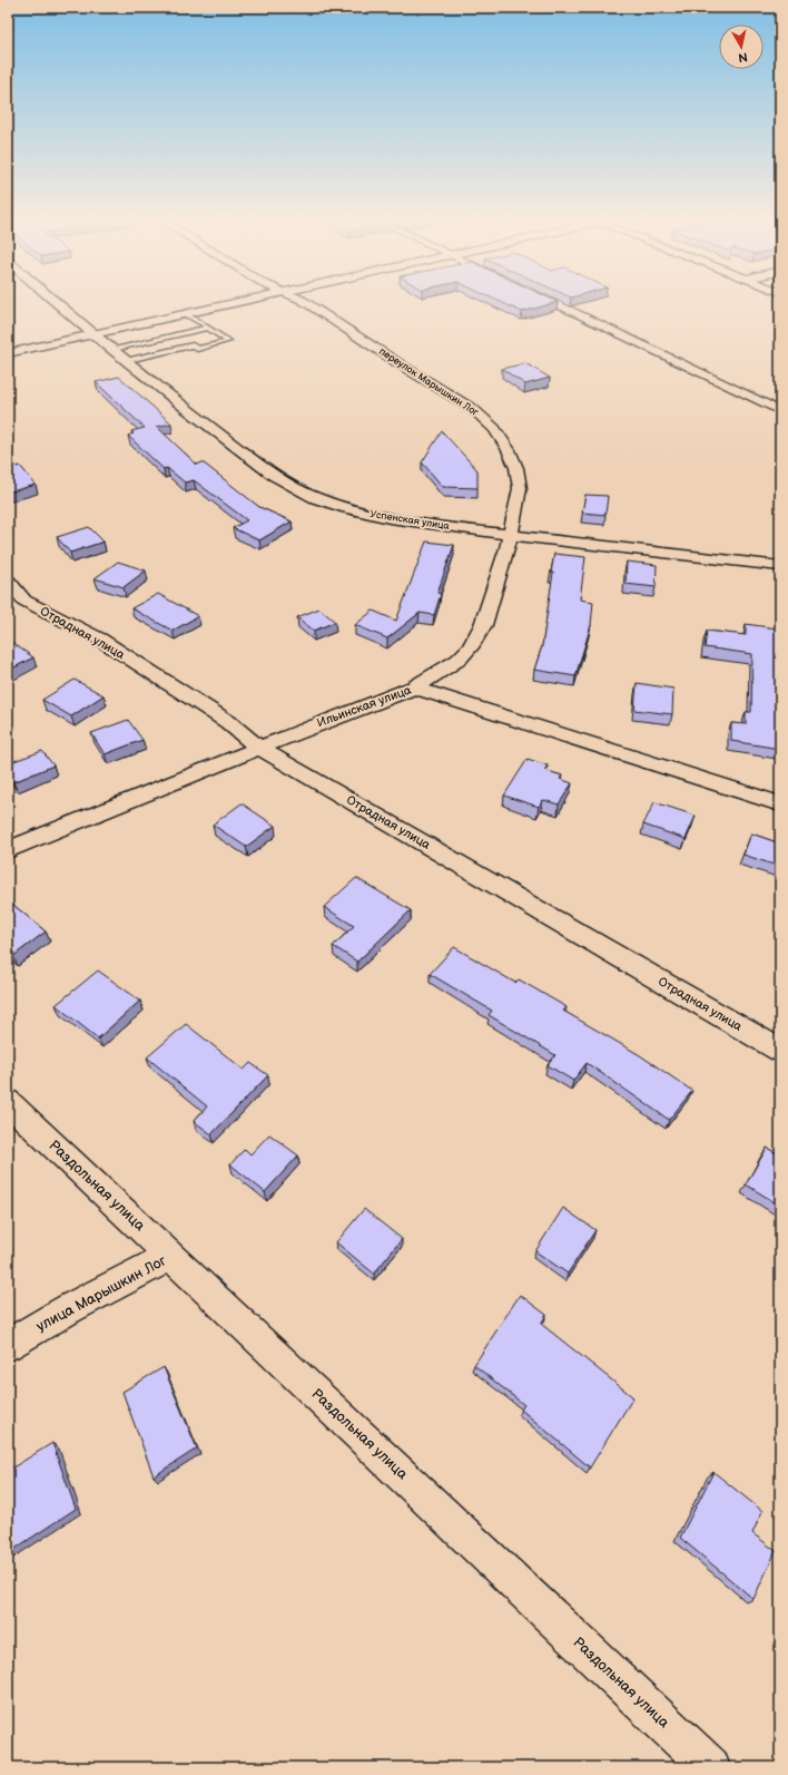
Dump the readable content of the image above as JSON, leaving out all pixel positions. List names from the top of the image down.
{
  "streets": {
    "street": [
      "переулок Марышкин Лог",
      "Успенская улица",
      "Отрадная улица",
      "Ильинская улица",
      "Раздольная улица",
      "улица Марышкин Лог"
    ]
  },
  "crossings": [
    ["переулок Марышкин Лог", "Успенская улица"],
    ["переулок Марышкин Лог", "Ильинская улица"],
    ["Отрадная улица", "Ильинская улица"],
    ["Раздольная улица", "улица Марышкин Лог"]
  ],
  "north": "bottom"
}
